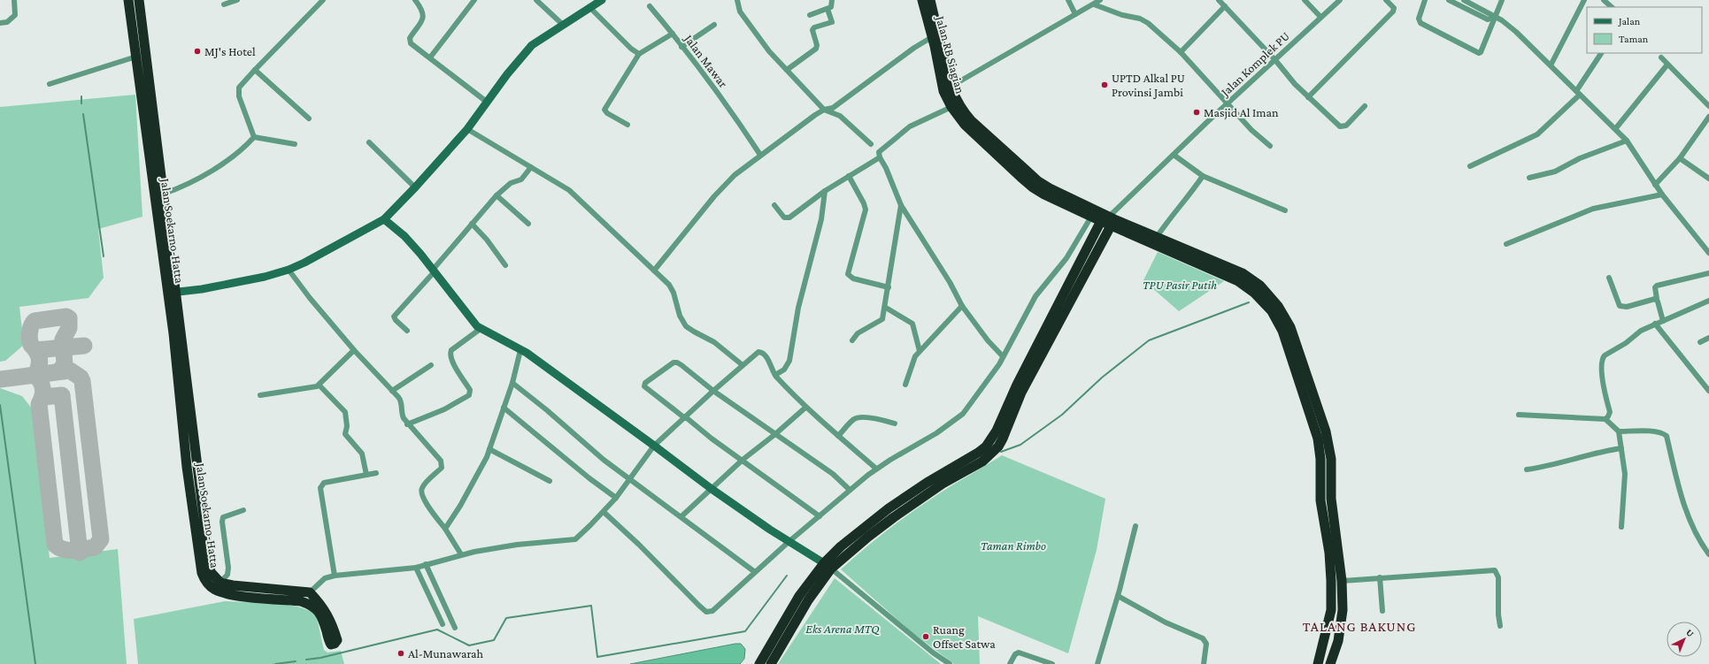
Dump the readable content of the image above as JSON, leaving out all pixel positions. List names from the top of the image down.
{
  "streets": {
    "highway": ["Jalan RB Siagian", "Jalan Soekarno-Hatta"],
    "street": ["Jalan Mawar", "Jalan Komplek PU"]
  },
  "districts": ["TALANG BAKUNG"],
  "parks": ["TPU Pasir Putih", "Taman Rimbo", "Eks Arena MTQ"],
  "places": [
    "MJ's Hotel",
    "UPTD Alkal PU Provinsi Jambi",
    "Masjid Al Iman",
    "Ruang Offset Satwa",
    "Al-Munawarah"
  ],
  "legend": ["Jalan", "Taman"],
  "north": "top right"
}
